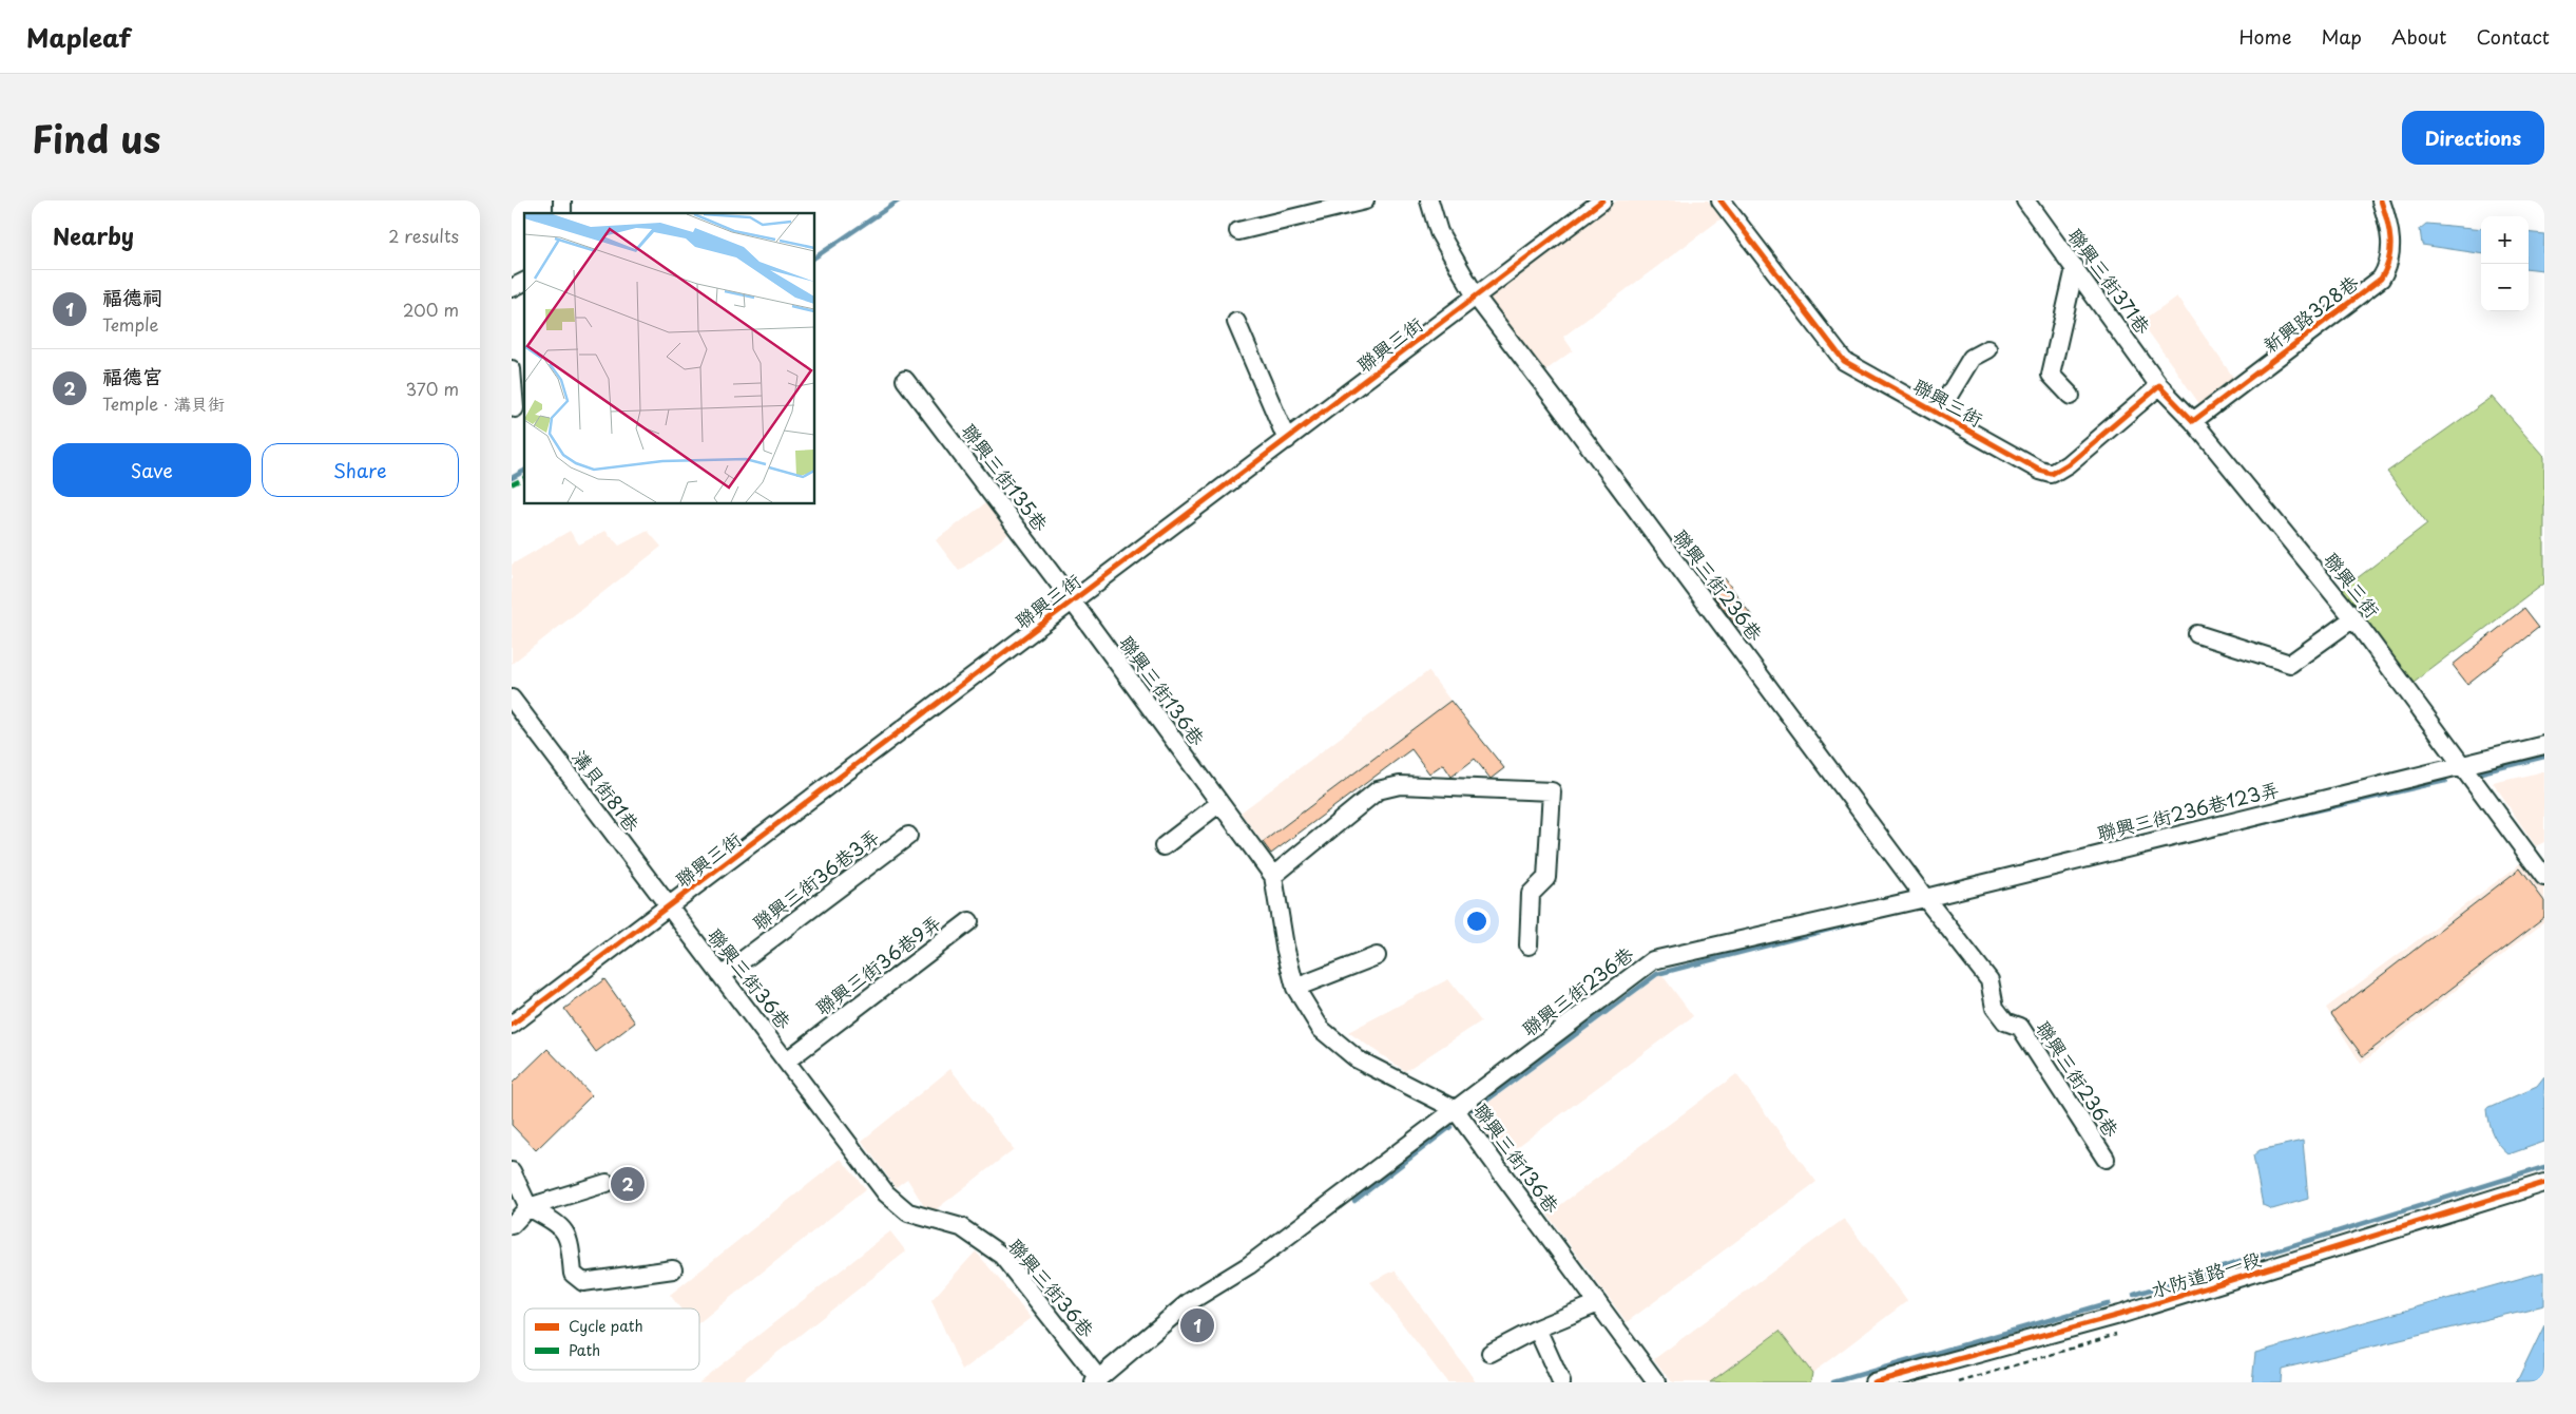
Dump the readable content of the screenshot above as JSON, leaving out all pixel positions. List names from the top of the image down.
{
  "streets": {
    "street": [
      "聯興三街371巷",
      "新興路328巷",
      "聯興三街",
      "聯興三街135巷",
      "聯興三街236巷",
      "聯興三街136巷",
      "溝貝街81巷",
      "聯興三街236巷123弄",
      "聯興三街36巷3弄",
      "聯興三街36巷9弄",
      "聯興三街36巷",
      "水防道路一段"
    ]
  },
  "crossings": [
    ["聯興三街371巷", "聯興三街"],
    ["新興路328巷", "聯興三街"],
    ["聯興三街", "聯興三街135巷"],
    ["聯興三街", "聯興三街236巷"],
    ["聯興三街", "聯興三街136巷"],
    ["聯興三街", "溝貝街81巷"],
    ["聯興三街", "聯興三街236巷123弄"],
    ["聯興三街", "聯興三街36巷"],
    ["聯興三街135巷", "聯興三街136巷"],
    ["聯興三街236巷", "聯興三街136巷"],
    ["聯興三街236巷", "聯興三街236巷123弄"],
    ["聯興三街236巷", "聯興三街36巷"],
    ["聯興三街136巷", "聯興三街36巷"],
    ["溝貝街81巷", "聯興三街36巷"],
    ["聯興三街36巷3弄", "聯興三街36巷"],
    ["聯興三街36巷9弄", "聯興三街36巷"]
  ],
  "legend": ["Cycle path", "Path"],
  "page": {
    "header": "Mapleaf",
    "nav": [
      "Home",
      "Map",
      "About",
      "Contact"
    ],
    "title": "Find us",
    "buttons": [
      "Directions",
      ["Save", "Share"]
    ],
    "heading": ["Nearby", "2 results"],
    "map_buttons": ["+", "−"],
    "list": [
      {
        "mark": "1",
        "name": "福德祠",
        "note": "Temple",
        "value": "200 m"
      },
      {
        "mark": "2",
        "name": "福德宫",
        "note": "Temple · 溝貝街",
        "value": "370 m"
      }
    ],
    "pins": ["2", "1"]
  }
}
